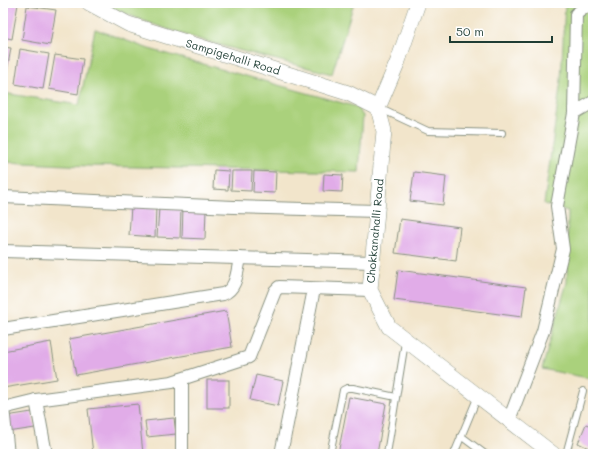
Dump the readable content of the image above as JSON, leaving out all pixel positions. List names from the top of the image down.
{
  "streets": {
    "street": ["Sampigehalli Road", "Chokkanahalli Road"]
  },
  "crossings": [
    ["Sampigehalli Road", "Chokkanahalli Road"]
  ],
  "scale_bar": "50 m"
}
